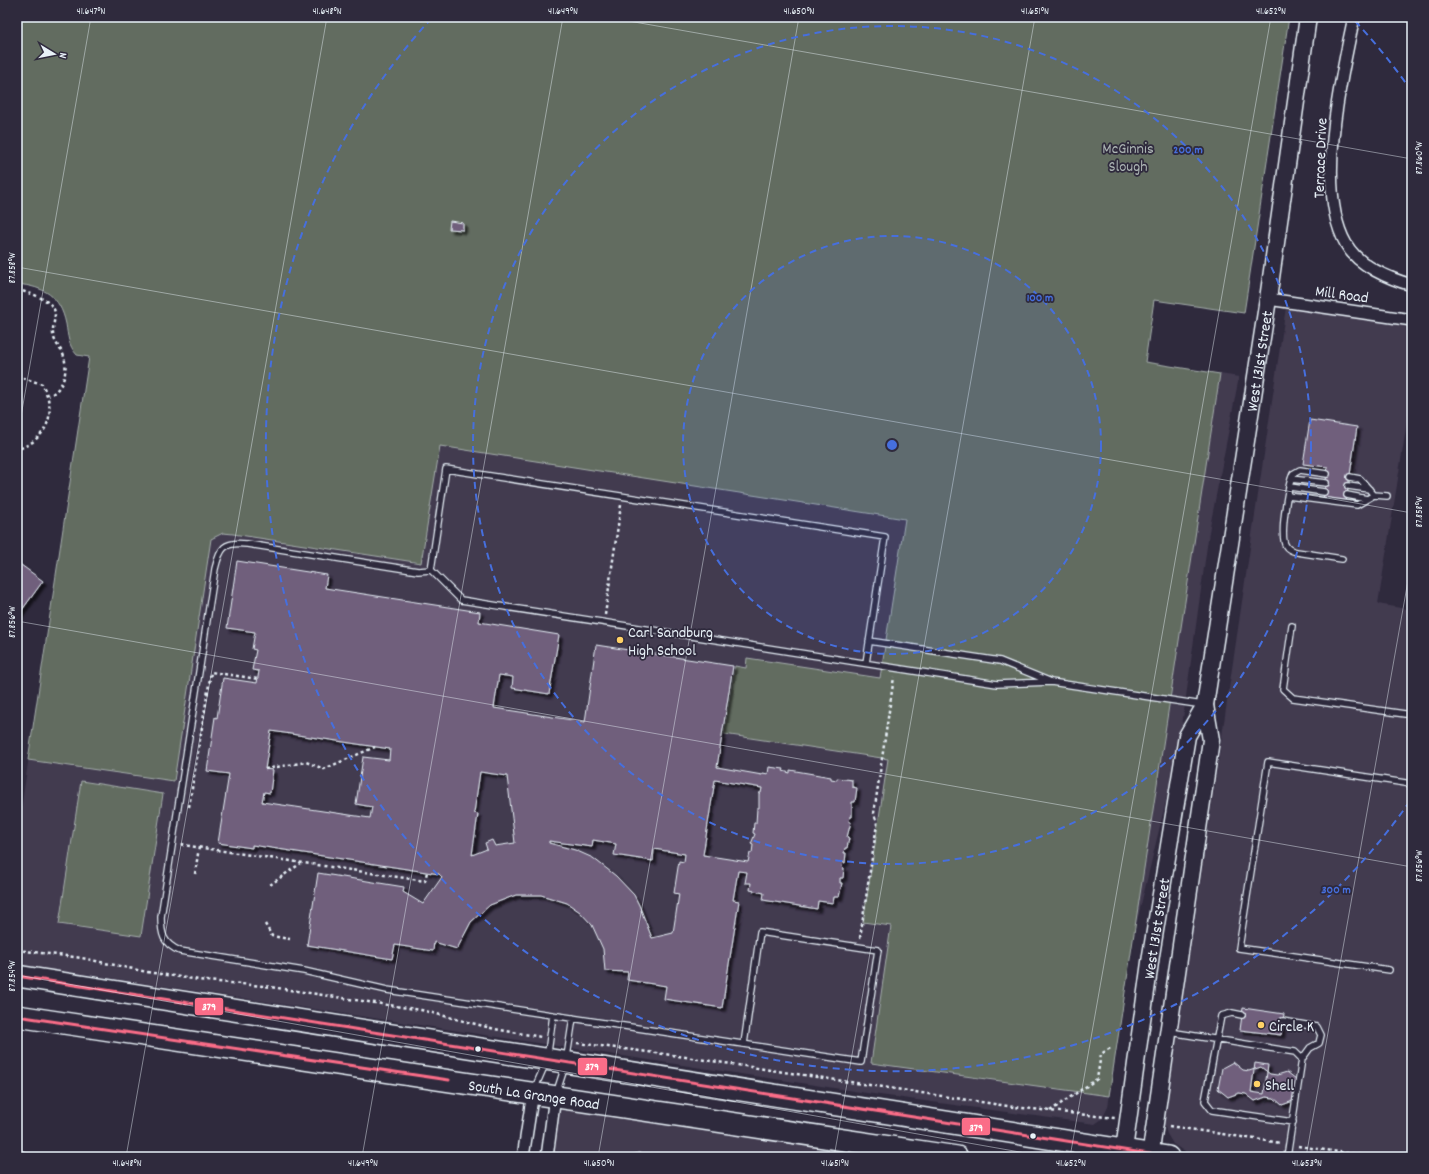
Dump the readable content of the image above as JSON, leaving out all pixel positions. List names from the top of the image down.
{
  "streets": {
    "highway": ["South La Grange Road"],
    "street": ["Terrace Drive", "Mill Road", "West 131st Street"]
  },
  "crossings": [
    ["Mill Road", "West 131st Street"]
  ],
  "parks": ["McGinnis Slough"],
  "places": ["Carl Sandburg High School", "Circle K", "Shell"],
  "lines": ["transit line 379"],
  "north": "right",
  "coordinates": [
    "41.647°N",
    "41.648°N",
    "41.649°N",
    "41.650°N",
    "41.651°N",
    "41.652°N",
    "87.860°W",
    "87.858°W",
    "87.856°W",
    "87.854°W",
    "41.653°N"
  ],
  "rings": ["200 m", "100 m", "300 m"]
}
